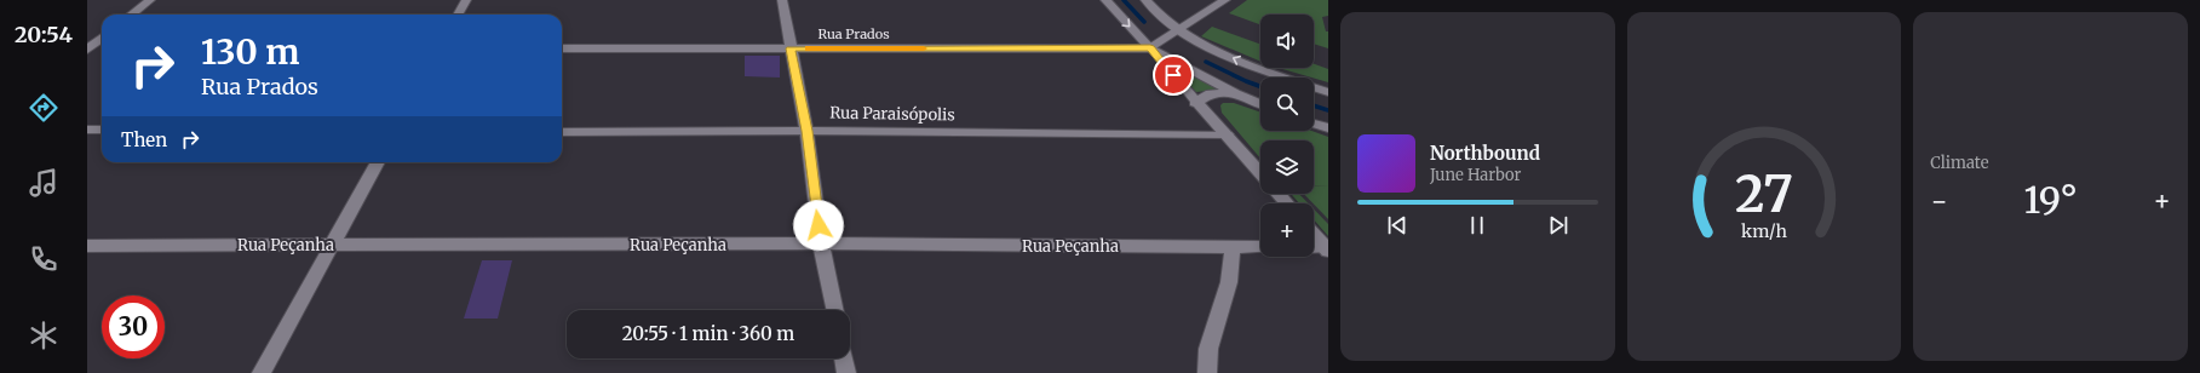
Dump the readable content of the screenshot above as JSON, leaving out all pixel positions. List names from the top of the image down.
{
  "streets": {
    "street": ["Rua Prados", "Rua Paraisópolis", "Rua Peçanha"]
  },
  "page": {
    "tabs": "20:54",
    "tile": "Climate",
    "map_buttons": "+",
    "turn": ["130 m", "Rua Prados"],
    "then": "Then",
    "song": ["Northbound", "June Harbor"],
    "heat": ["−", "19°", "+"],
    "limit": "30",
    "trip": "20:55 · 1 min · 360 m",
    "gauge": ["27", "km/h"]
  }
}
